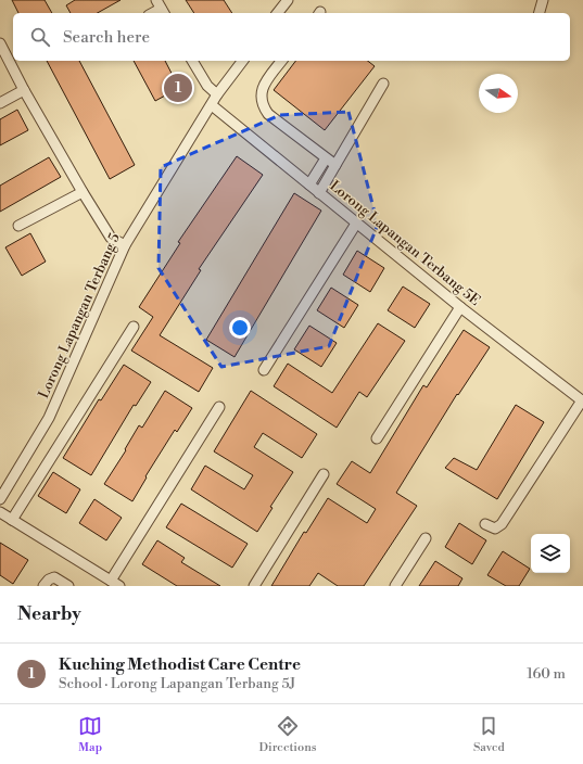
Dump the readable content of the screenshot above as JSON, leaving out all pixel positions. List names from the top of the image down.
{
  "streets": {
    "street": ["Lorong Lapangan Terbang 5E", "Lorong Lapangan Terbang 5"]
  },
  "crossings": [
    ["Lorong Lapangan Terbang 5E", "Lorong Lapangan Terbang 5"]
  ],
  "north": "right",
  "page": {
    "search": "Search here",
    "pins": "1",
    "heading": "Nearby",
    "list": [
      {
        "mark": "1",
        "name": "Kuching Methodist Care Centre",
        "note": "School · Lorong Lapangan Terbang 5J",
        "value": "160 m"
      }
    ],
    "nav": ["Map", "Directions", "Saved"]
  }
}
